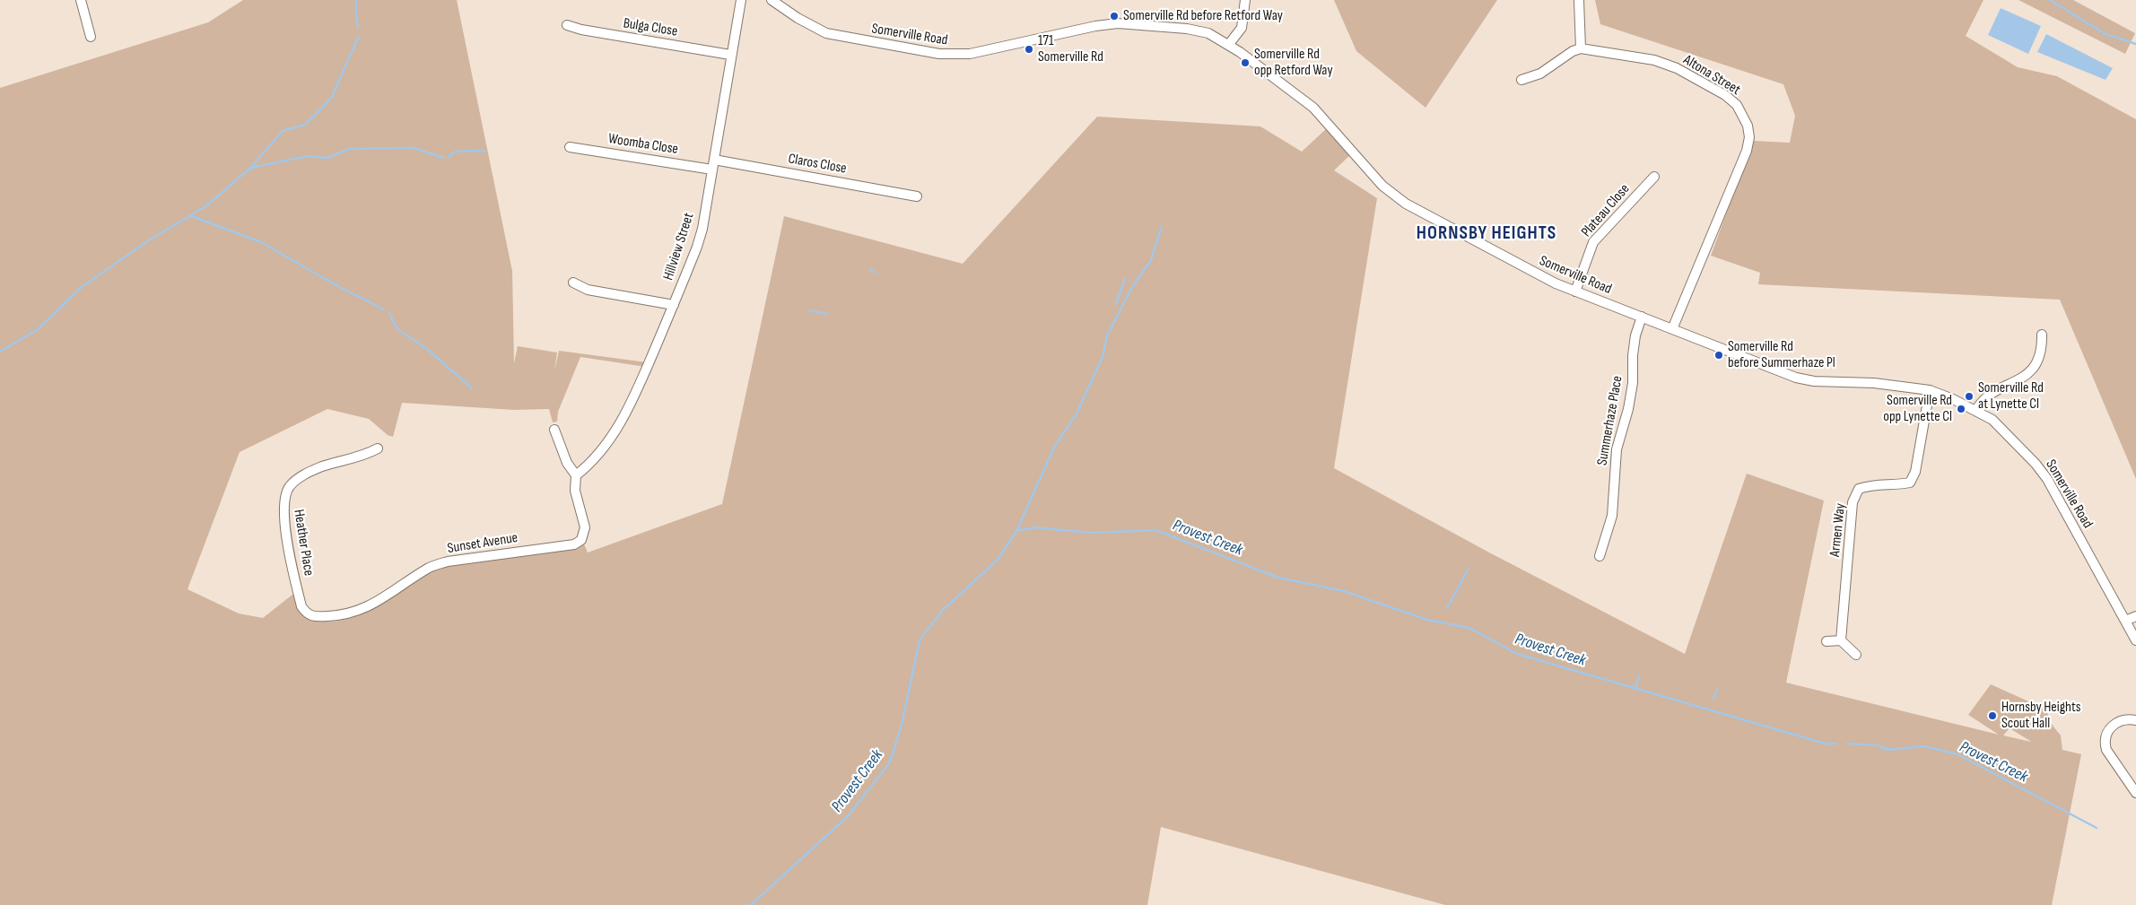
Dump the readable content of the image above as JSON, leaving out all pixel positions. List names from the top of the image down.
{
  "streets": {
    "street": [
      "Bulga Close",
      "Somerville Road",
      "Altona Street",
      "Woomba Close",
      "Claros Close",
      "Plateau Close",
      "Hillview Street",
      "Summerhaze Place",
      "Armen Way",
      "Heather Place",
      "Sunset Avenue"
    ]
  },
  "crossings": [
    ["Bulga Close", "Hillview Street"],
    ["Somerville Road", "Altona Street"],
    ["Somerville Road", "Plateau Close"],
    ["Somerville Road", "Summerhaze Place"],
    ["Somerville Road", "Armen Way"],
    ["Woomba Close", "Hillview Street"],
    ["Claros Close", "Hillview Street"],
    ["Hillview Street", "Sunset Avenue"],
    ["Heather Place", "Sunset Avenue"]
  ],
  "districts": ["HORNSBY HEIGHTS"],
  "water": ["Provest Creek"],
  "places": [
    "Somerville Rd before Retford Way",
    "171 Somerville Rd",
    "Somerville Rd opp Retford Way",
    "Somerville Rd before Summerhaze Pl",
    "Somerville Rd at Lynette Cl",
    "Somerville Rd opp Lynette Cl",
    "Hornsby Heights Scout Hall"
  ]
}
